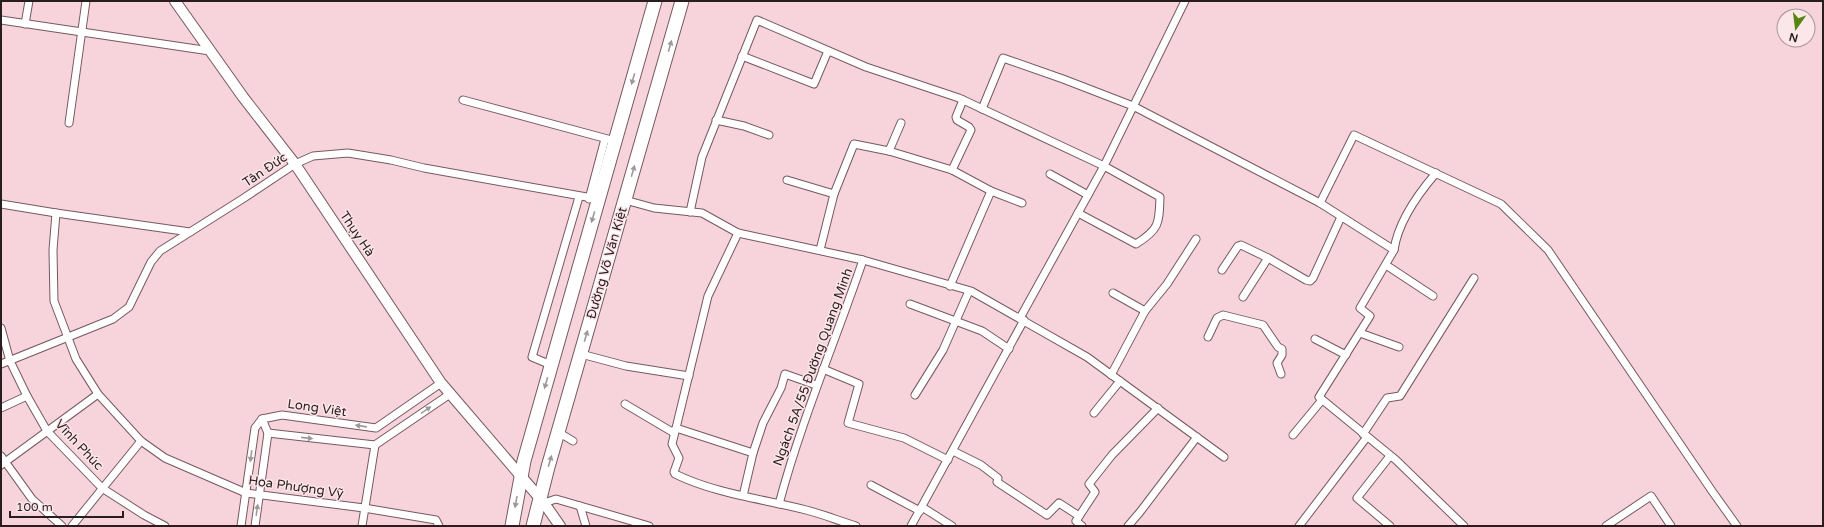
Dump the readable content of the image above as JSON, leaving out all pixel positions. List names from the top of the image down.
{
  "streets": {
    "highway": ["Đường Võ Văn Kiệt"],
    "street": [
      "Tân Đức",
      "Thụy Hà",
      "Ngách 5A/55 Đường Quang Minh",
      "Long Việt",
      "Vĩnh Phúc",
      "Hoa Phượng Vỹ"
    ]
  },
  "crossings": [
    ["Tân Đức", "Thụy Hà"],
    ["Tân Đức", "Đường Võ Văn Kiệt"],
    ["Tân Đức", "Vĩnh Phúc"],
    ["Tân Đức", "Hoa Phượng Vỹ"],
    ["Thụy Hà", "Đường Võ Văn Kiệt"],
    ["Thụy Hà", "Long Việt"]
  ],
  "scale_bar": "100 m",
  "north": "bottom"
}
